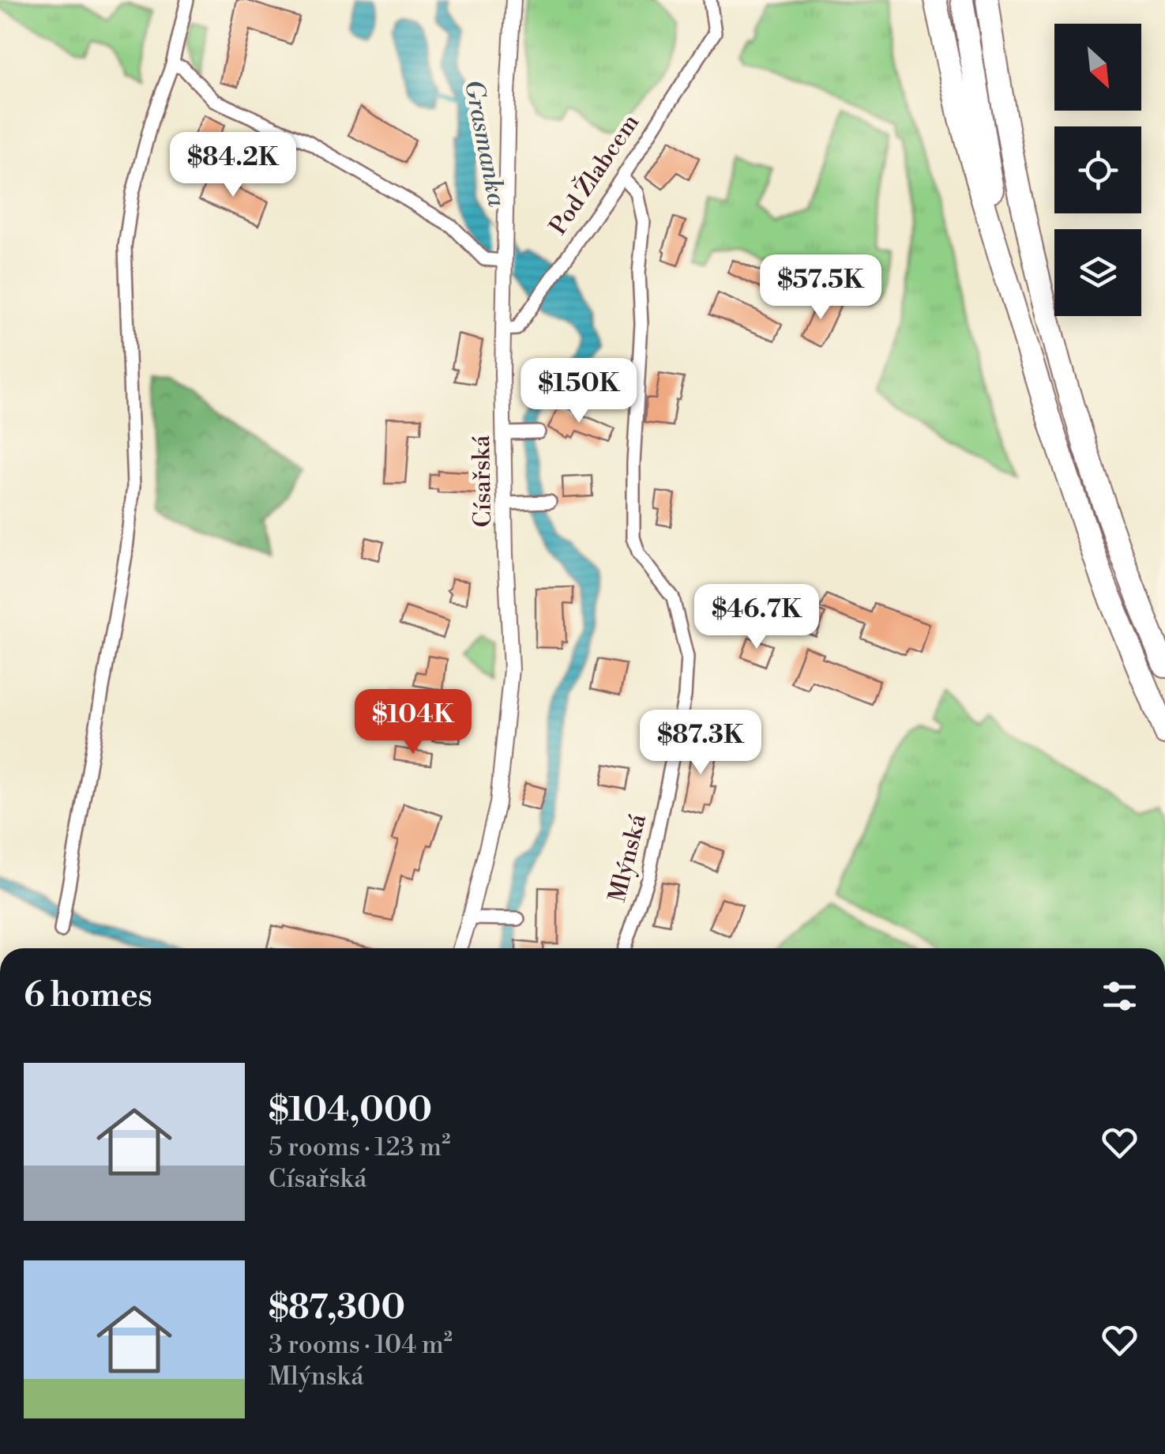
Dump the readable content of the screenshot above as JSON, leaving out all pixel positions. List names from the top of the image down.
{
  "streets": {
    "street": ["Pod Žlabcem", "Císařská", "Mlýnská"]
  },
  "crossings": [
    ["Pod Žlabcem", "Císařská"],
    ["Pod Žlabcem", "Mlýnská"]
  ],
  "water": ["Grasmanka"],
  "north": "bottom right",
  "page": {
    "price": [
      "$84.2K",
      "$57.5K",
      "$150K",
      "$46.7K",
      "$104K",
      "$87.3K"
    ],
    "heading": "6 homes",
    "list": [
      {
        "name": "$104,000",
        "note": "5 rooms · 123 m² · Císařská"
      },
      {
        "name": "$87,300",
        "note": "3 rooms · 104 m² · Mlýnská"
      }
    ]
  }
}
